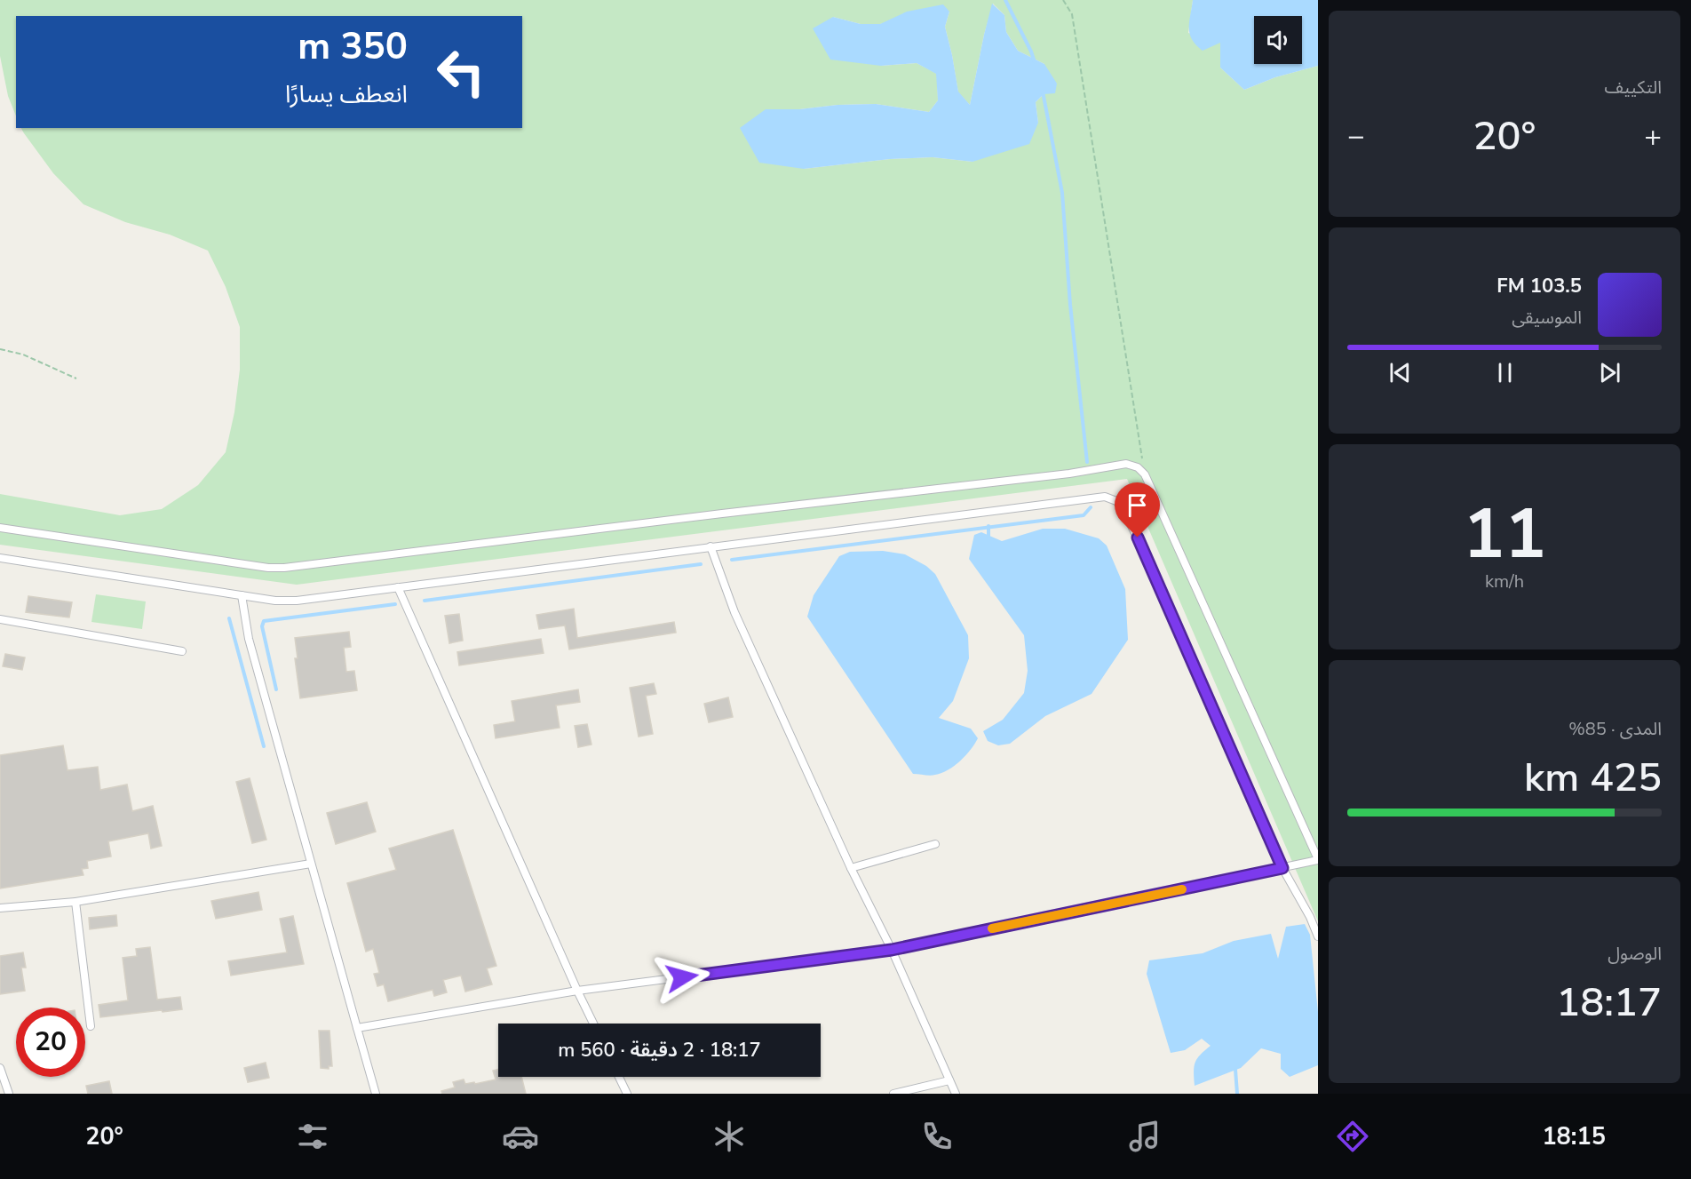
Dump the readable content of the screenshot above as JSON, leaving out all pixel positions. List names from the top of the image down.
{
  "page": {
    "tile": [
      "التكييف",
      ["11", "km/h"],
      ["المدى · 85%", "425 km"],
      ["الوصول", "18:17"]
    ],
    "turn": ["350 m", "انعطف يسارًا"],
    "heat": ["−", "20°", "+"],
    "song": ["103.5 FM", "الموسيقى"],
    "limit": "20",
    "trip": "18:17 · 2 دقيقة · 560 m",
    "tabs": ["18:15", "20°"]
  }
}
